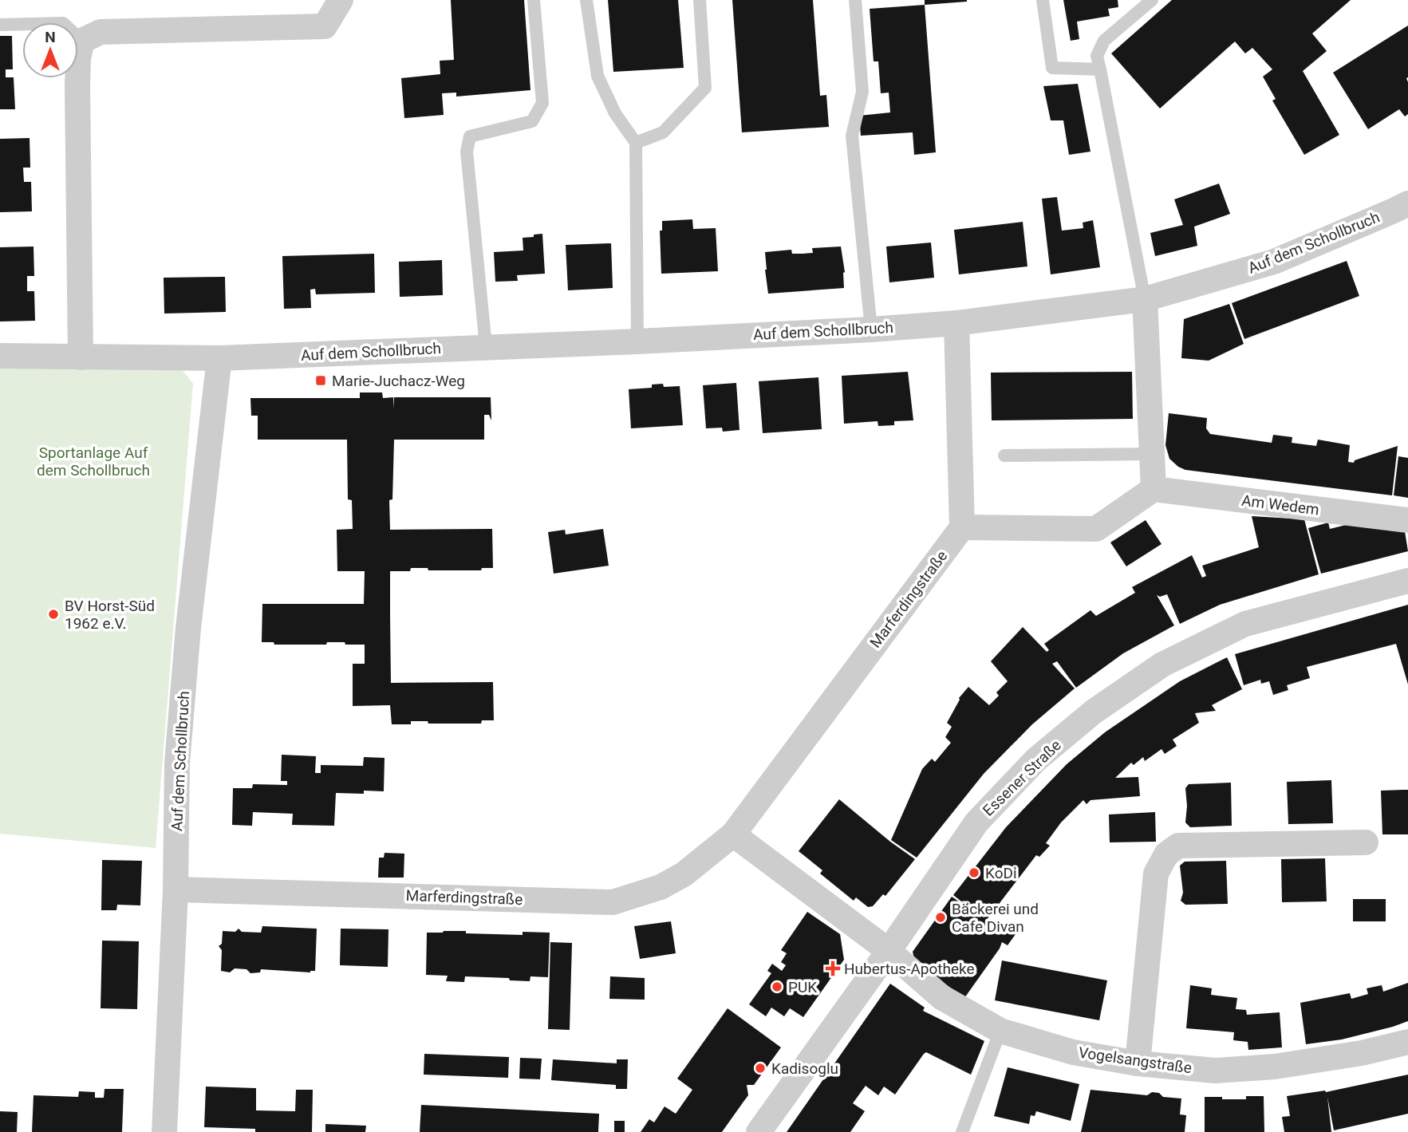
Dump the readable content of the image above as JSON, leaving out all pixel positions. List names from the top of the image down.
{
  "streets": {
    "street": [
      "Auf dem Schollbruch",
      "Am Wedem",
      "Marferdingstraße",
      "Essener Straße",
      "Vogelsangstraße"
    ]
  },
  "crossings": [
    ["Auf dem Schollbruch", "Marferdingstraße"],
    ["Essener Straße", "Vogelsangstraße"]
  ],
  "parks": ["Sportanlage Auf dem Schollbruch"],
  "places": {
    "transit": ["Marie-Juchacz-Weg"],
    "other": [
      "BV Horst-Süd 1962 e.V.",
      "KoDi",
      "Bäckerei und Cafe Divan",
      "PUK",
      "Kadisoglu"
    ],
    "health": ["Hubertus-Apotheke"]
  },
  "north": "top"
}
